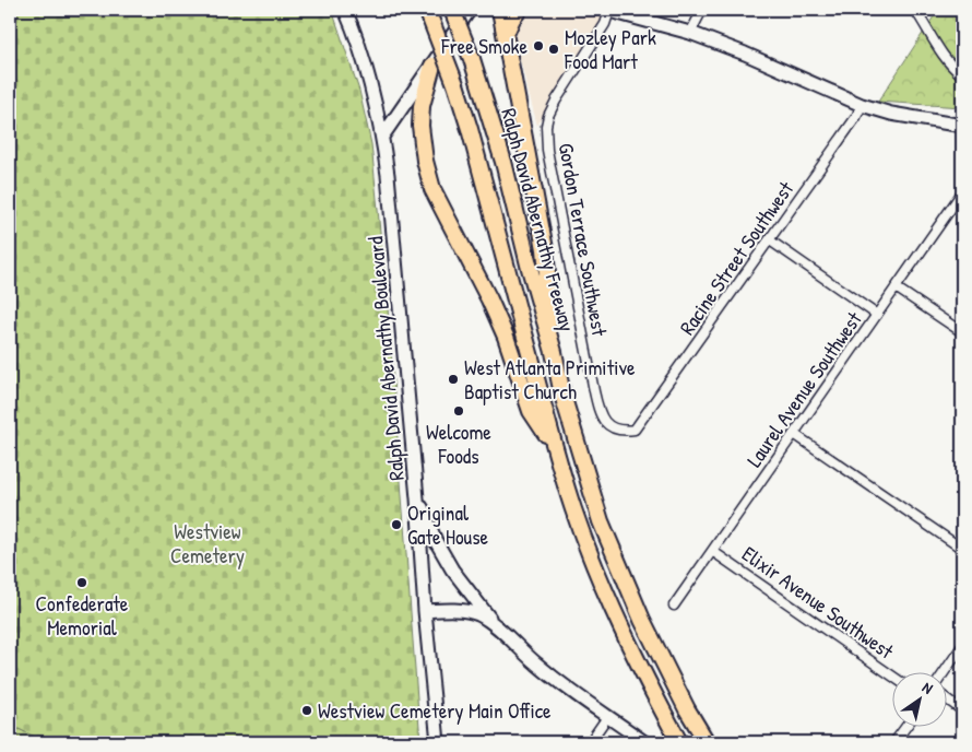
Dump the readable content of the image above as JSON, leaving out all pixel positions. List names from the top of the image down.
{
  "streets": {
    "highway": ["Ralph David Abernathy Freeway"],
    "main road": ["Ralph David Abernathy Boulevard"],
    "street": [
      "Gordon Terrace Southwest",
      "Racine Street Southwest",
      "Laurel Avenue Southwest",
      "Elixir Avenue Southwest"
    ]
  },
  "crossings": [
    ["Gordon Terrace Southwest", "Racine Street Southwest"],
    ["Laurel Avenue Southwest", "Elixir Avenue Southwest"]
  ],
  "parks": ["Westview Cemetery"],
  "places": [
    "Free Smoke",
    "Mozley Park Food Mart",
    "West Atlanta Primitive Baptist Church",
    "Welcome Foods",
    "Original Gate House",
    "Confederate Memorial",
    "Westview Cemetery Main Office"
  ],
  "north": "top right"
}
